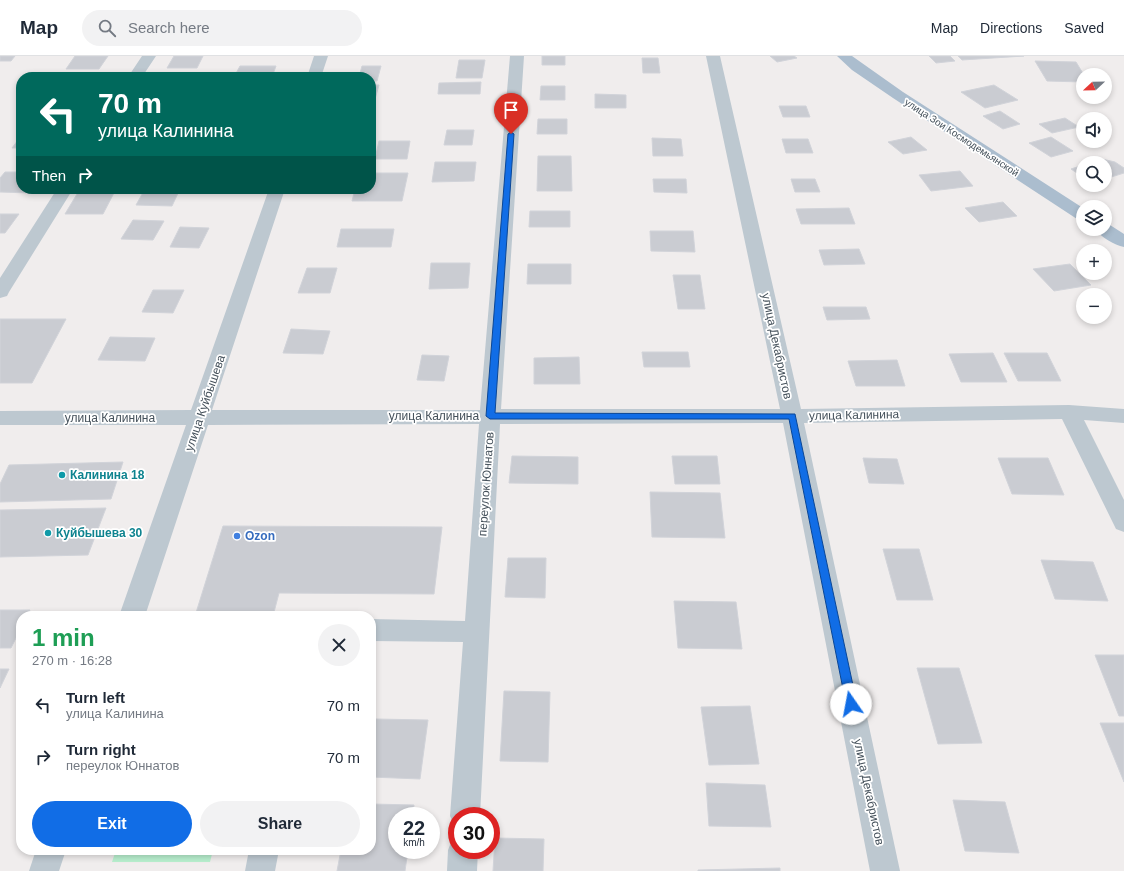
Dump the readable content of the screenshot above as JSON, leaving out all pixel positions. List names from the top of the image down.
{
  "streets": {
    "main road": ["улица Зои Космодемьянской"],
    "street": [
      "улица Декабристов",
      "улица Куйбышева",
      "улица Калинина",
      "переулок Юннатов"
    ]
  },
  "crossings": [
    ["улица Декабристов", "улица Калинина"],
    ["улица Куйбышева", "улица Калинина"],
    ["улица Калинина", "переулок Юннатов"]
  ],
  "places": ["Калинина 18", "Куйбышева 30", "Ozon"],
  "north": "left",
  "page": {
    "header": "Map",
    "search": "Search here",
    "nav": ["Map", "Directions", "Saved"],
    "map_buttons": ["+", "−"],
    "turn": ["70 m", "улица Калинина"],
    "then": "Then",
    "heading": ["1 min", "270 m · 16:28"],
    "list": [
      {
        "name": "Turn left",
        "note": "улица Калинина",
        "value": "70 m"
      },
      {
        "name": "Turn right",
        "note": "переулок Юннатов",
        "value": "70 m"
      }
    ],
    "buttons": ["Exit", "Share"],
    "speed": "22 km/h",
    "limit": "30"
  }
}
